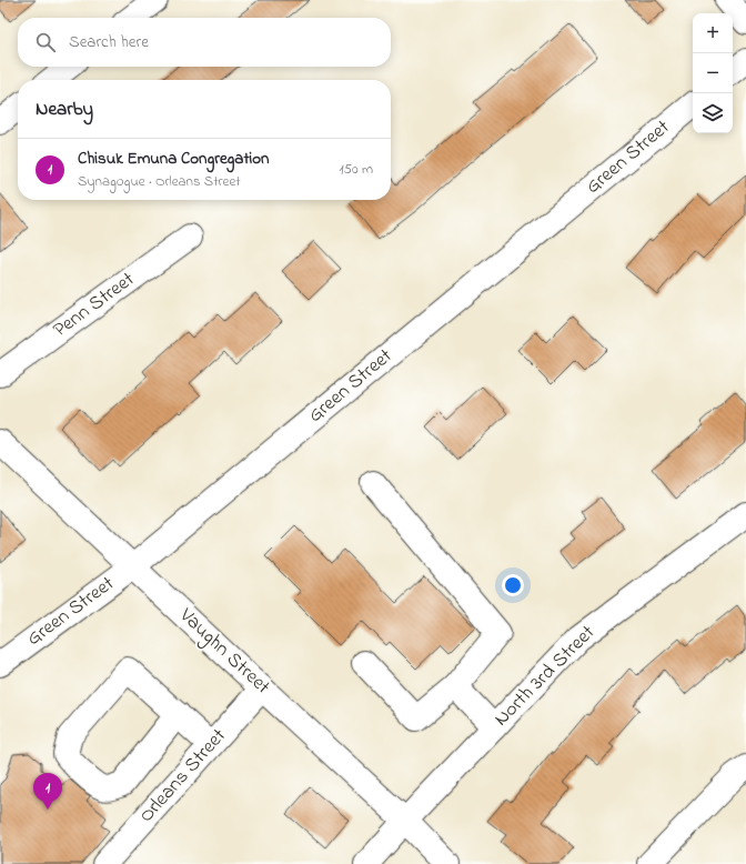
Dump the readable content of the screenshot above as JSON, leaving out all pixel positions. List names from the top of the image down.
{
  "streets": {
    "street": [
      "Green Street",
      "Penn Street",
      "Vaughn Street",
      "North 3rd Street",
      "Orleans Street"
    ]
  },
  "crossings": [
    ["Green Street", "Vaughn Street"],
    ["Vaughn Street", "North 3rd Street"],
    ["Vaughn Street", "Orleans Street"]
  ],
  "page": {
    "map_buttons": ["+", "−"],
    "search": "Search here",
    "heading": "Nearby",
    "list": [
      {
        "mark": "1",
        "name": "Chisuk Emuna Congregation",
        "note": "Synagogue · Orleans Street",
        "value": "150 m"
      }
    ],
    "pins": "1"
  }
}
